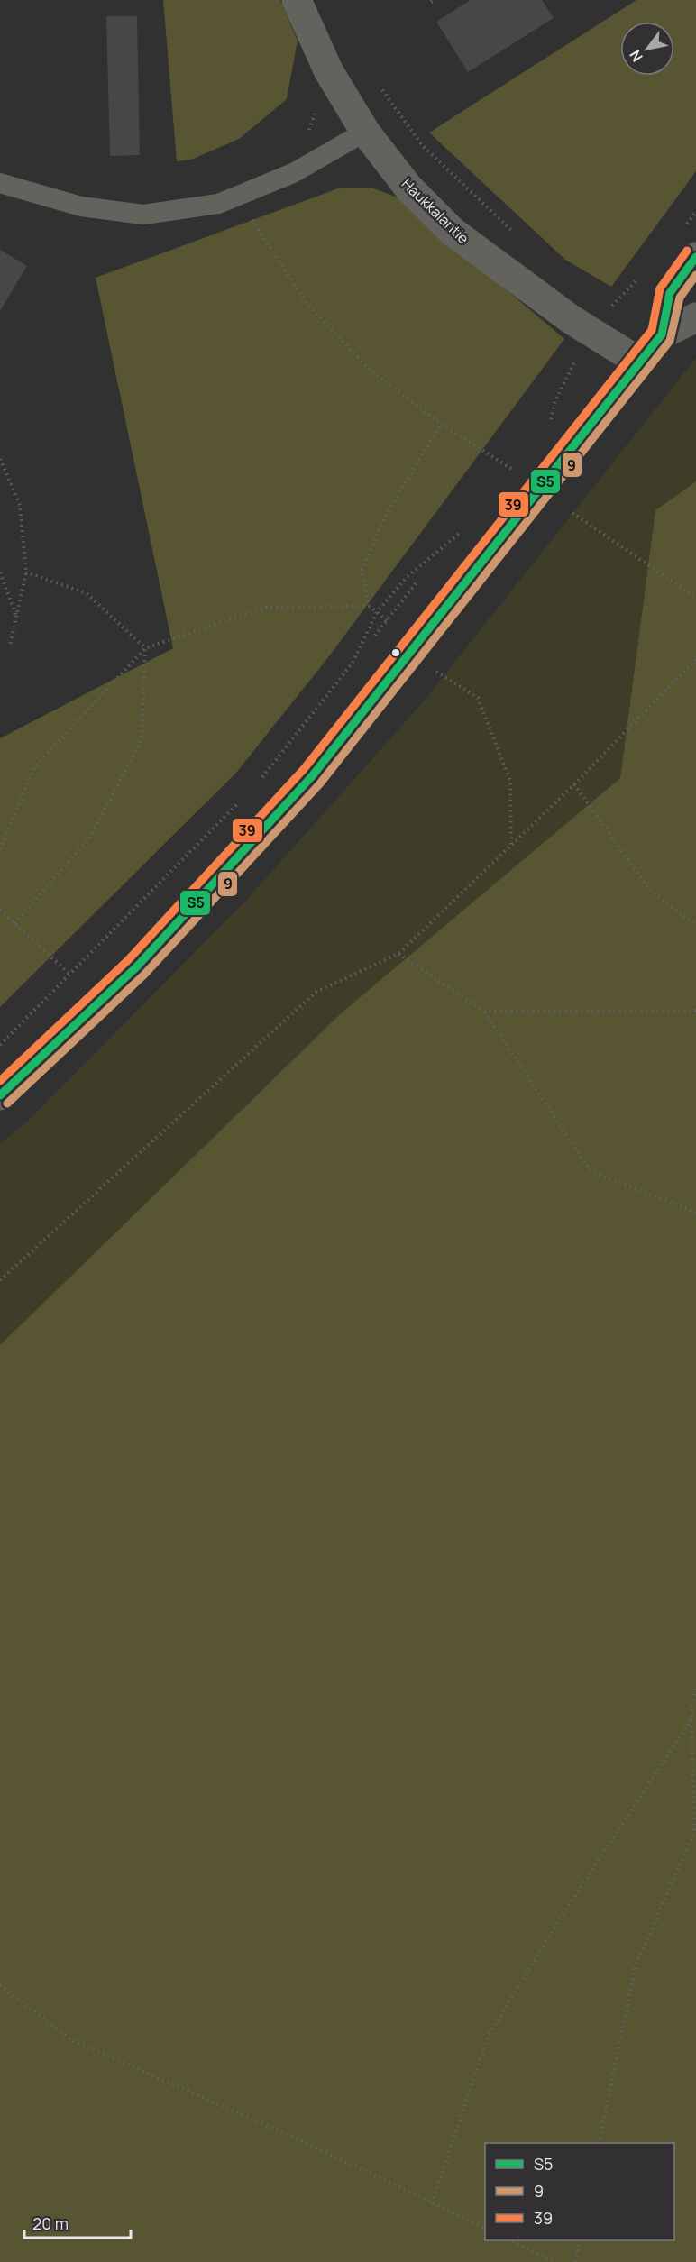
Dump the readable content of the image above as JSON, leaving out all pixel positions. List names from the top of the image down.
{
  "streets": {
    "street": ["Haukkalantie"]
  },
  "lines": ["transit line 39", "transit line S5", "transit line 9"],
  "legend": ["S5", "9", "39"],
  "scale_bar": "20 m",
  "north": "bottom left"
}
